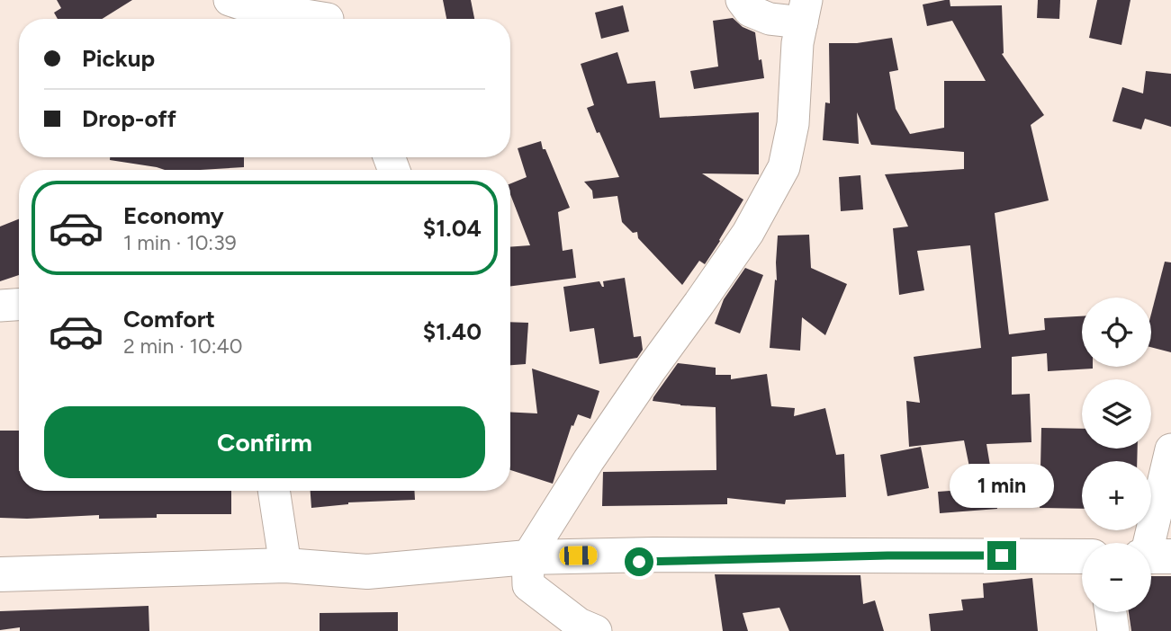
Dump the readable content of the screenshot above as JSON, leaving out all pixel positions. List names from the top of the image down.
{
  "page": {
    "banner": ["Pickup", "Drop-off"],
    "list": [
      {
        "name": "Economy",
        "note": "1 min · 10:39",
        "value": "$1.04"
      },
      {
        "name": "Comfort",
        "note": "2 min · 10:40",
        "value": "$1.40"
      }
    ],
    "map_buttons": ["+", "−"],
    "buttons": "Confirm",
    "bubble": "1 min"
  }
}
